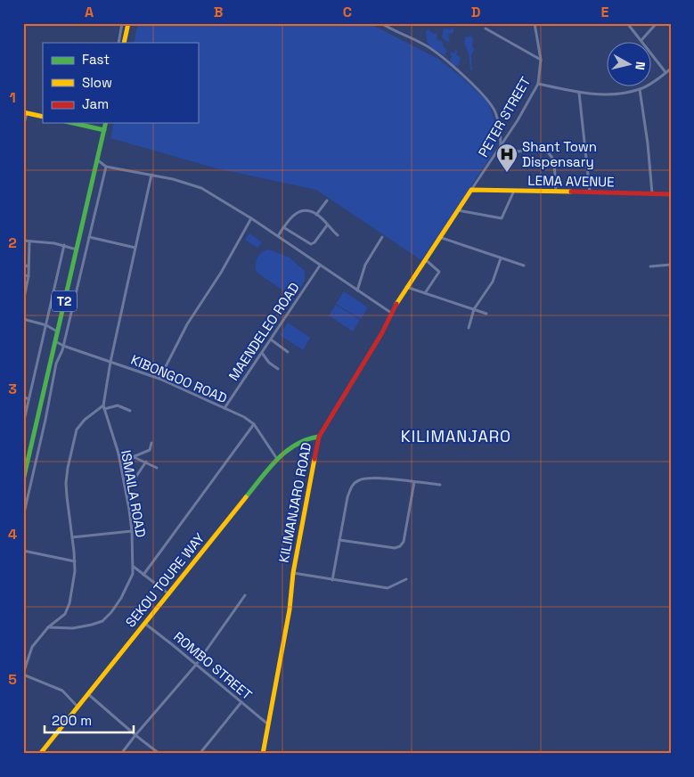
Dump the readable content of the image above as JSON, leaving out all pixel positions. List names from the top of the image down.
{
  "streets": {
    "main road": [
      "LEMA AVENUE",
      "T2",
      "KILIMANJARO ROAD",
      "SEKOU TOURE WAY"
    ],
    "street": [
      "PETER STREET",
      "MAENDELEO ROAD",
      "KIBONGOO ROAD",
      "ISMAILA ROAD",
      "ROMBO STREET"
    ]
  },
  "crossings": [
    ["PETER STREET", "LEMA AVENUE"],
    ["PETER STREET", "KILIMANJARO ROAD"],
    ["LEMA AVENUE", "KILIMANJARO ROAD"],
    ["T2", "KIBONGOO ROAD"],
    ["MAENDELEO ROAD", "KIBONGOO ROAD"],
    ["KIBONGOO ROAD", "ISMAILA ROAD"],
    ["KIBONGOO ROAD", "SEKOU TOURE WAY"],
    ["KILIMANJARO ROAD", "SEKOU TOURE WAY"],
    ["KILIMANJARO ROAD", "ROMBO STREET"],
    ["SEKOU TOURE WAY", "ROMBO STREET"]
  ],
  "districts": ["KILIMANJARO"],
  "places": {
    "hospital": ["Shant Town Dispensary"]
  },
  "legend": ["Fast", "Slow", "Jam"],
  "scale_bar": "200 m",
  "north": "right",
  "grid": {
    "columns": [
      "A",
      "B",
      "C",
      "D",
      "E"
    ],
    "rows": [
      "1",
      "2",
      "3",
      "4",
      "5"
    ]
  }
}
